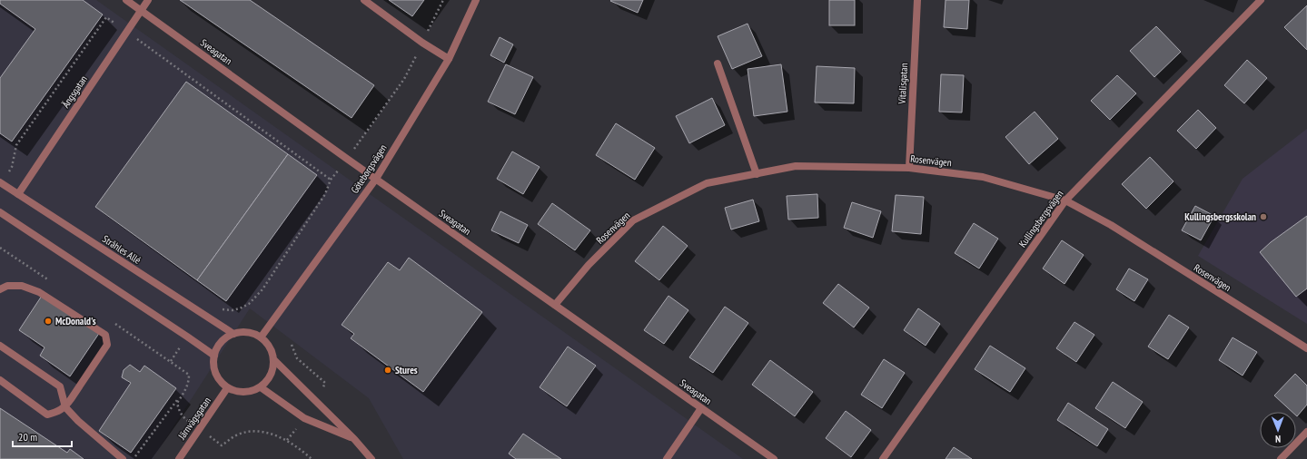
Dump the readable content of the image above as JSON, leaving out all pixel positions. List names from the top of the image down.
{
  "streets": {
    "street": [
      "Sveagatan",
      "Vitalisgatan",
      "Ängsgatan",
      "Rosenvägen",
      "Göteborgsvägen",
      "Kullingsbergsvägen",
      "Stråhles Allé",
      "Järnvägsgatan"
    ]
  },
  "crossings": [
    ["Sveagatan", "Ängsgatan"],
    ["Sveagatan", "Rosenvägen"],
    ["Sveagatan", "Göteborgsvägen"],
    ["Vitalisgatan", "Rosenvägen"],
    ["Ängsgatan", "Stråhles Allé"],
    ["Rosenvägen", "Kullingsbergsvägen"],
    ["Göteborgsvägen", "Stråhles Allé"],
    ["Göteborgsvägen", "Järnvägsgatan"],
    ["Stråhles Allé", "Järnvägsgatan"]
  ],
  "places": ["Kullingsbergsskolan", "McDonald's", "Stures"],
  "scale_bar": "20 m",
  "north": "bottom"
}
